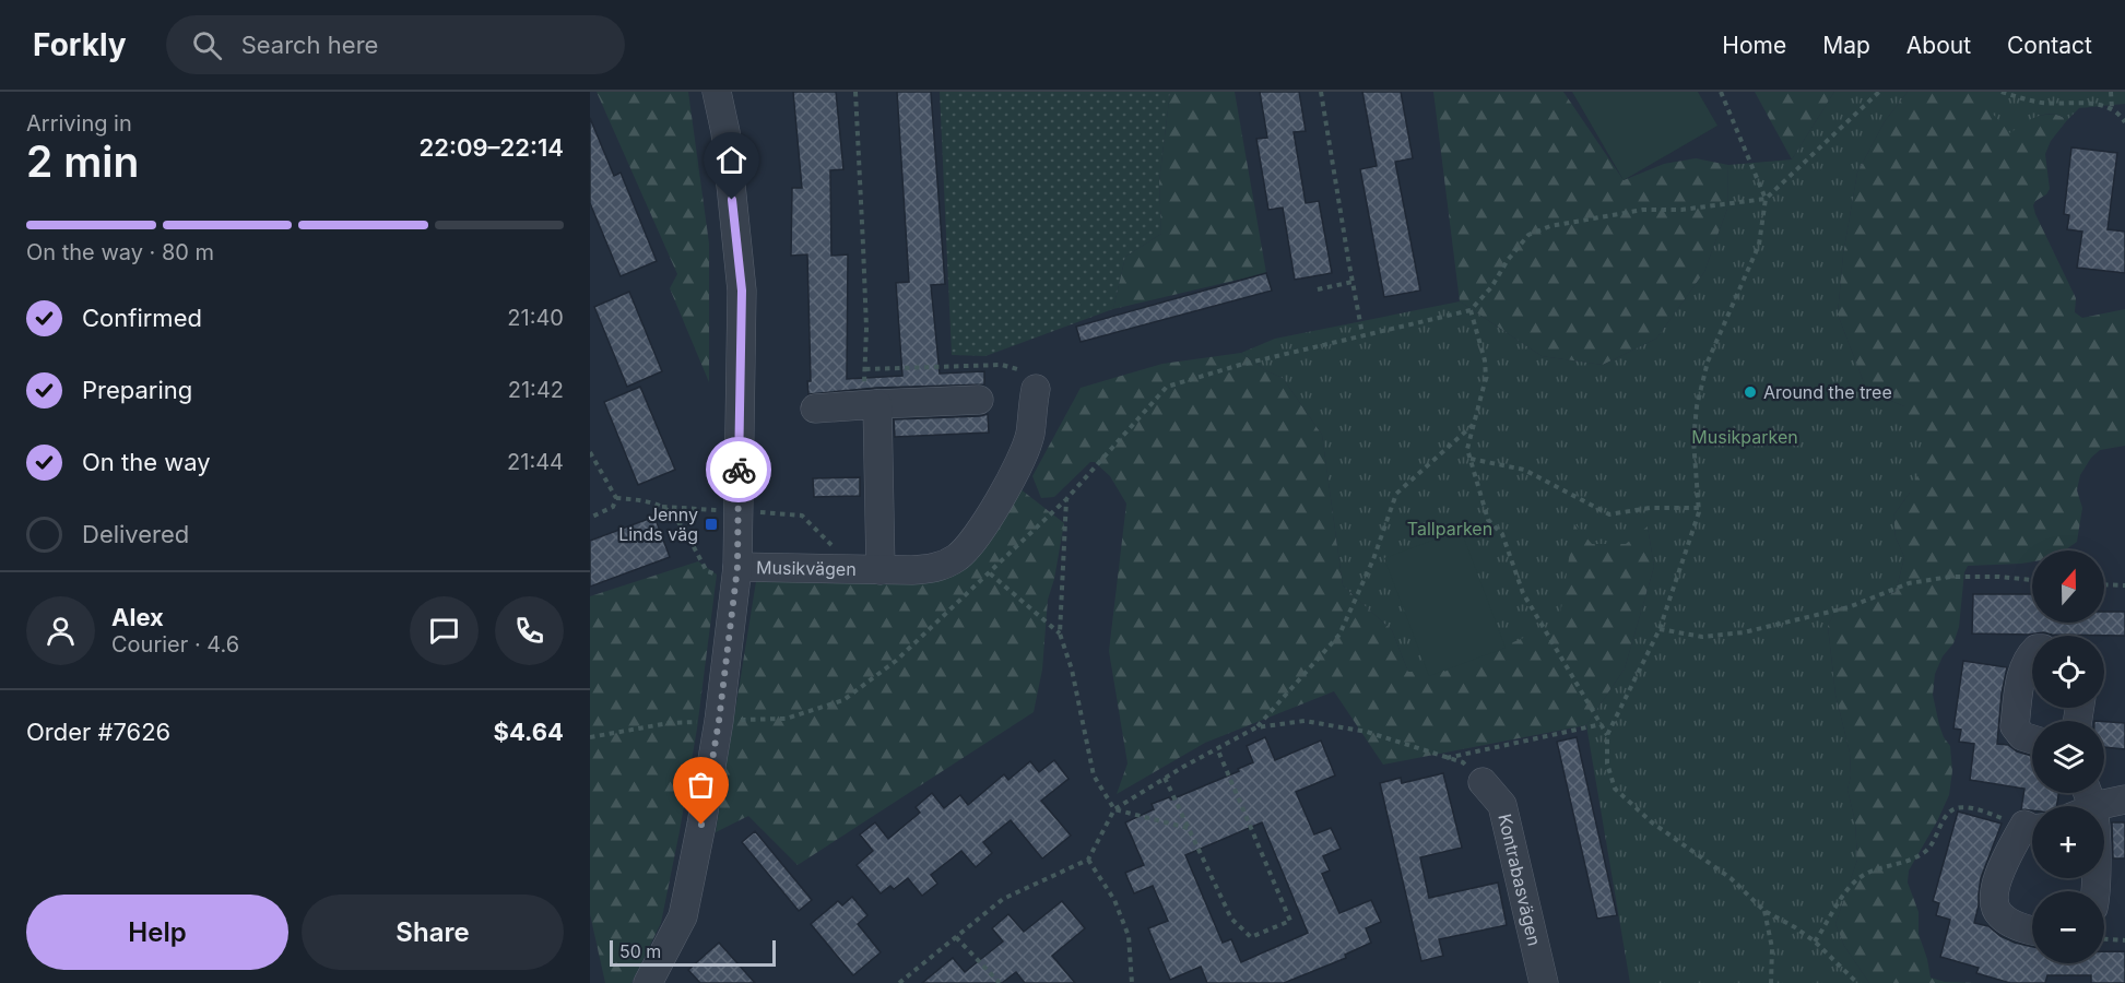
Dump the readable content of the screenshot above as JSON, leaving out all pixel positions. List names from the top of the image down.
{
  "streets": {
    "street": ["Musikvägen", "Kontrabasvägen"]
  },
  "parks": ["Musikparken", "Tallparken"],
  "places": {
    "other": ["Around the tree"],
    "transit": ["Jenny Linds väg"]
  },
  "scale_bar": "50 m",
  "north": "top",
  "page": {
    "header": "Forkly",
    "search": "Search here",
    "nav": [
      "Home",
      "Map",
      "About",
      "Contact"
    ],
    "heading": ["2 min", "Arriving in", "22:09–22:14"],
    "panel": [
      "Alex",
      "Courier · 4.6",
      "Order #7626",
      "$4.64"
    ],
    "bar": "On the way · 80 m",
    "list": [
      ["Confirmed", "21:40"],
      ["Preparing", "21:42"],
      ["On the way", "21:44"],
      "Delivered"
    ],
    "map_buttons": ["+", "−"],
    "buttons": ["Help", "Share"],
    "scale": "50 m"
  }
}
